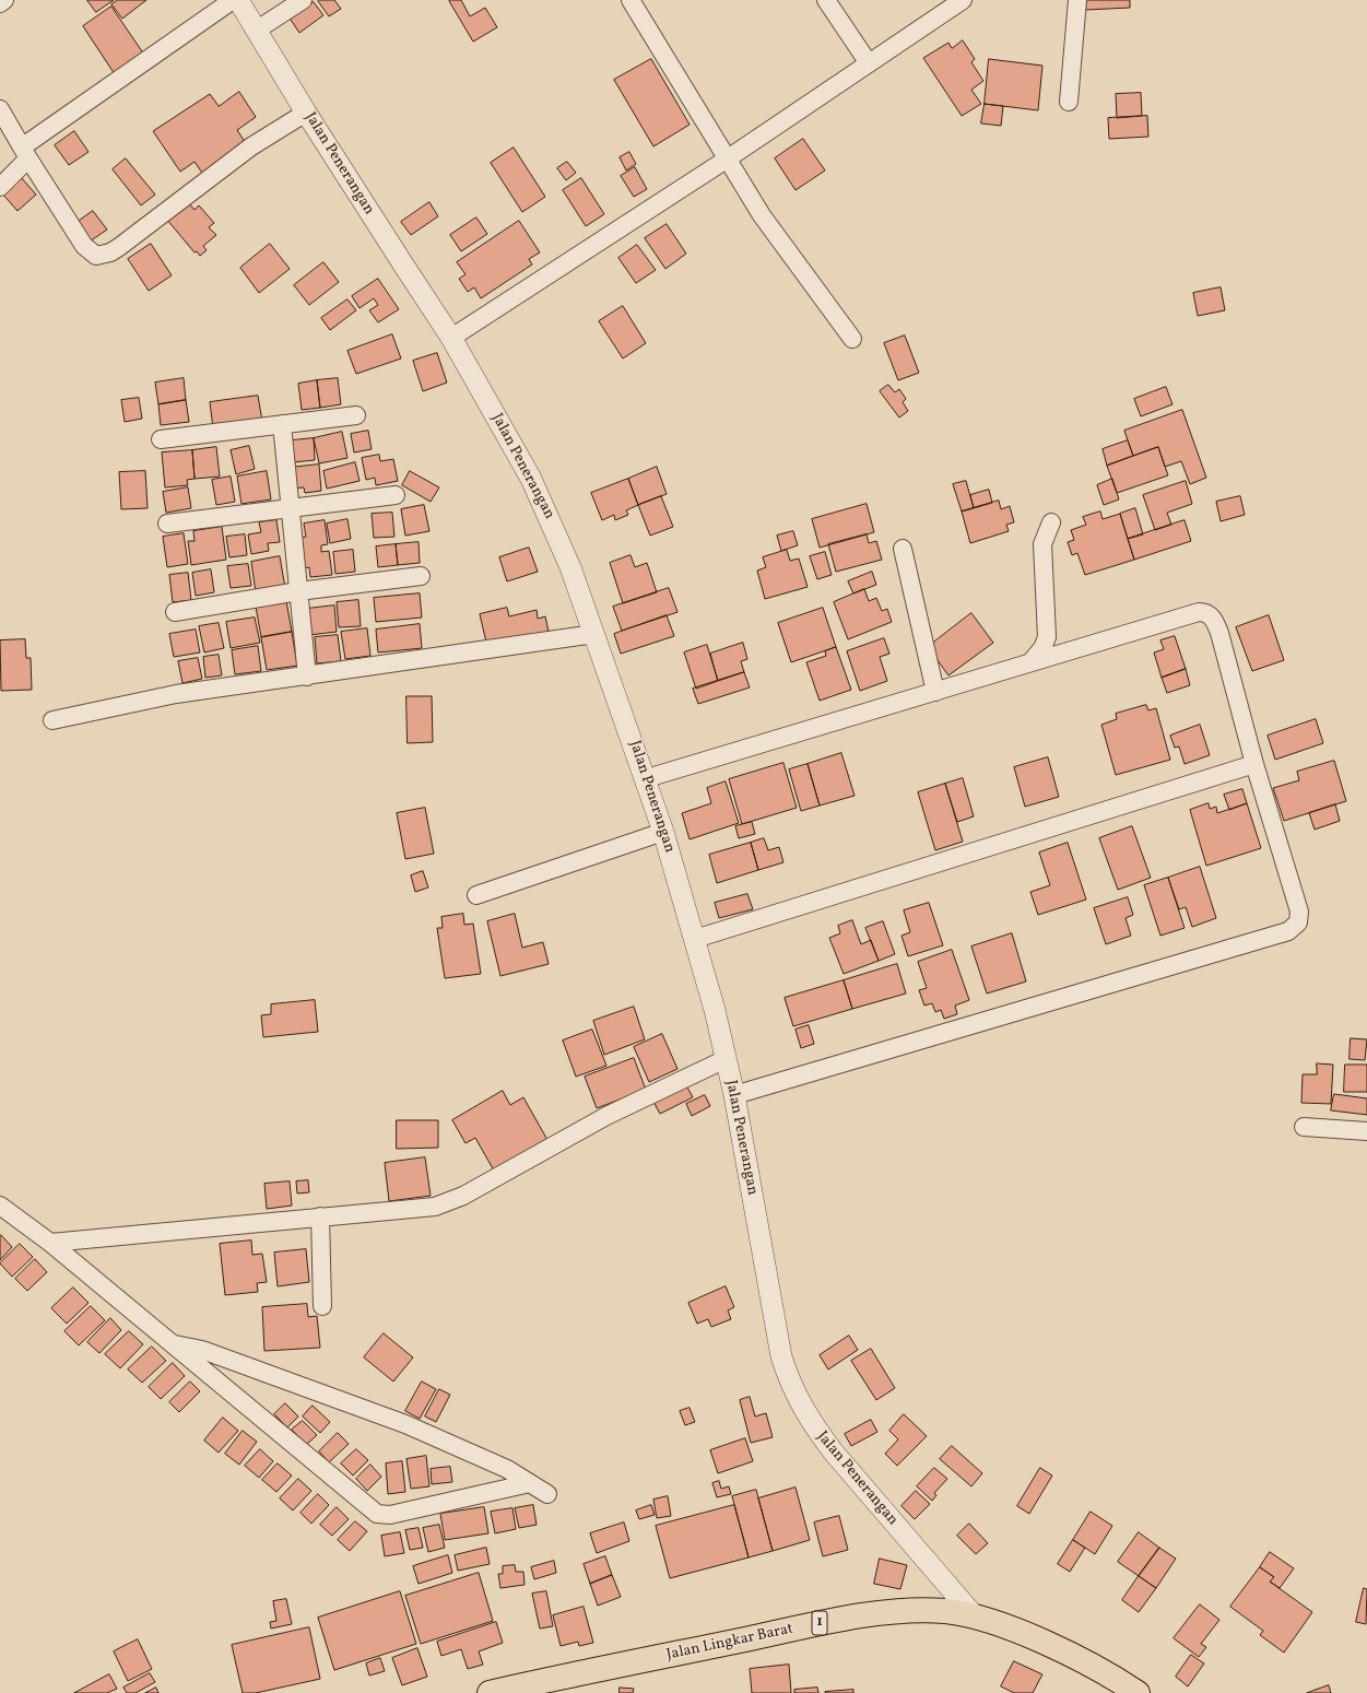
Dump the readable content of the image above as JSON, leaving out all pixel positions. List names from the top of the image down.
{
  "streets": {
    "highway": ["1", "Jalan Lingkar Barat"],
    "street": ["Jalan Penerangan"]
  },
  "crossings": [
    ["Jalan Penerangan", "Jalan Lingkar Barat"]
  ]
}
